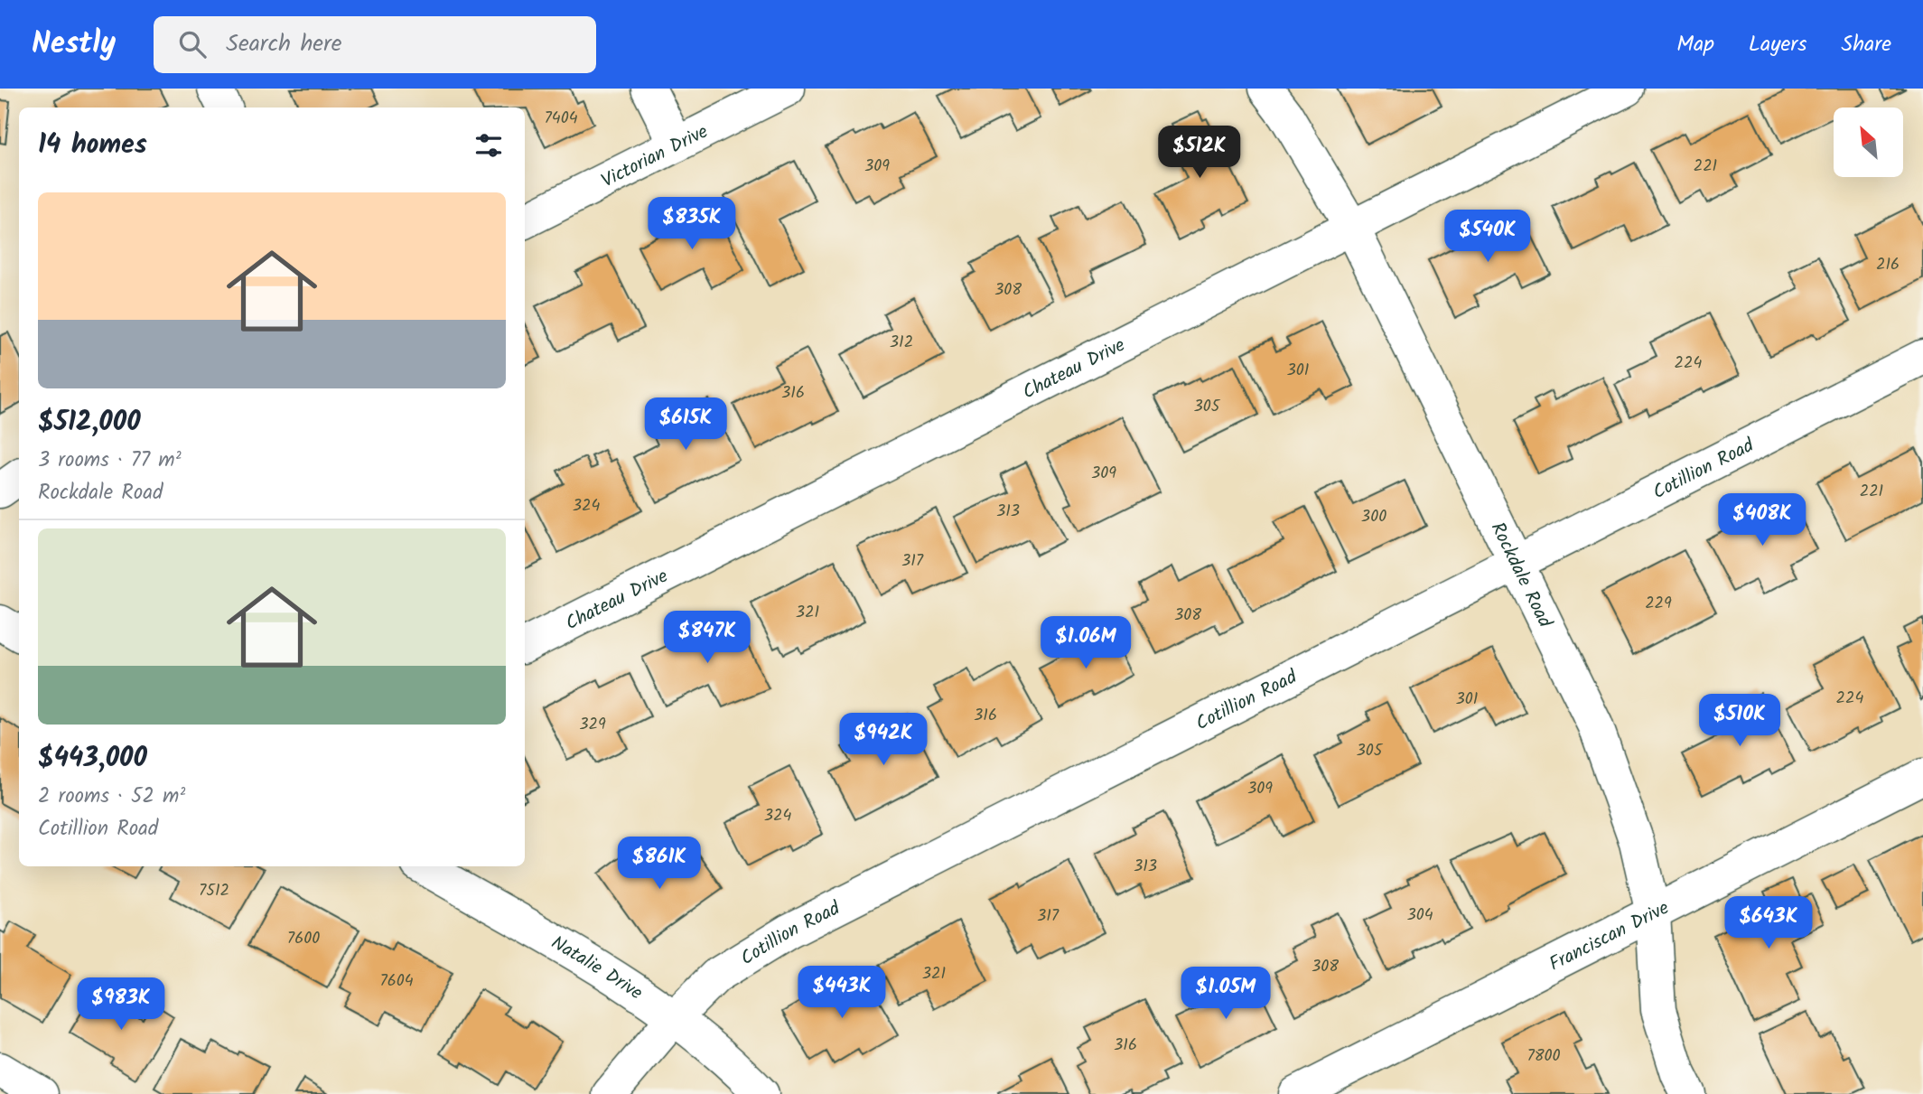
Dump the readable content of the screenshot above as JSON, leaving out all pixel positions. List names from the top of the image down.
{
  "streets": {
    "street": [
      "Victorian Drive",
      "Chateau Drive",
      "Cotillion Road",
      "Rockdale Road",
      "Franciscan Drive",
      "Natalie Drive"
    ]
  },
  "crossings": [
    ["Chateau Drive", "Rockdale Road"],
    ["Cotillion Road", "Rockdale Road"],
    ["Cotillion Road", "Natalie Drive"],
    ["Rockdale Road", "Franciscan Drive"]
  ],
  "house_numbers": [
    "7404",
    "309",
    "221",
    "216",
    "308",
    "312",
    "224",
    "301",
    "316",
    "305",
    "309",
    "221",
    "324",
    "313",
    "300",
    "317",
    "229",
    "321",
    "308",
    "224",
    "301",
    "316",
    "329",
    "305",
    "309",
    "324",
    "313",
    "7512",
    "304",
    "317",
    "7600",
    "308",
    "321",
    "7604",
    "316",
    "7800"
  ],
  "north": "top left",
  "page": {
    "header": "Nestly",
    "search": "Search here",
    "nav": ["Map", "Layers", "Share"],
    "heading": "14 homes",
    "price": [
      "$512K",
      "$835K",
      "$540K",
      "$615K",
      "$408K",
      "$847K",
      "$1.06M",
      "$510K",
      "$942K",
      "$861K",
      "$643K",
      "$443K",
      "$1.05M",
      "$983K"
    ],
    "list": [
      {
        "name": "$512,000",
        "note": "3 rooms · 77 m² · Rockdale Road"
      },
      {
        "name": "$443,000",
        "note": "2 rooms · 52 m² · Cotillion Road"
      }
    ]
  }
}
